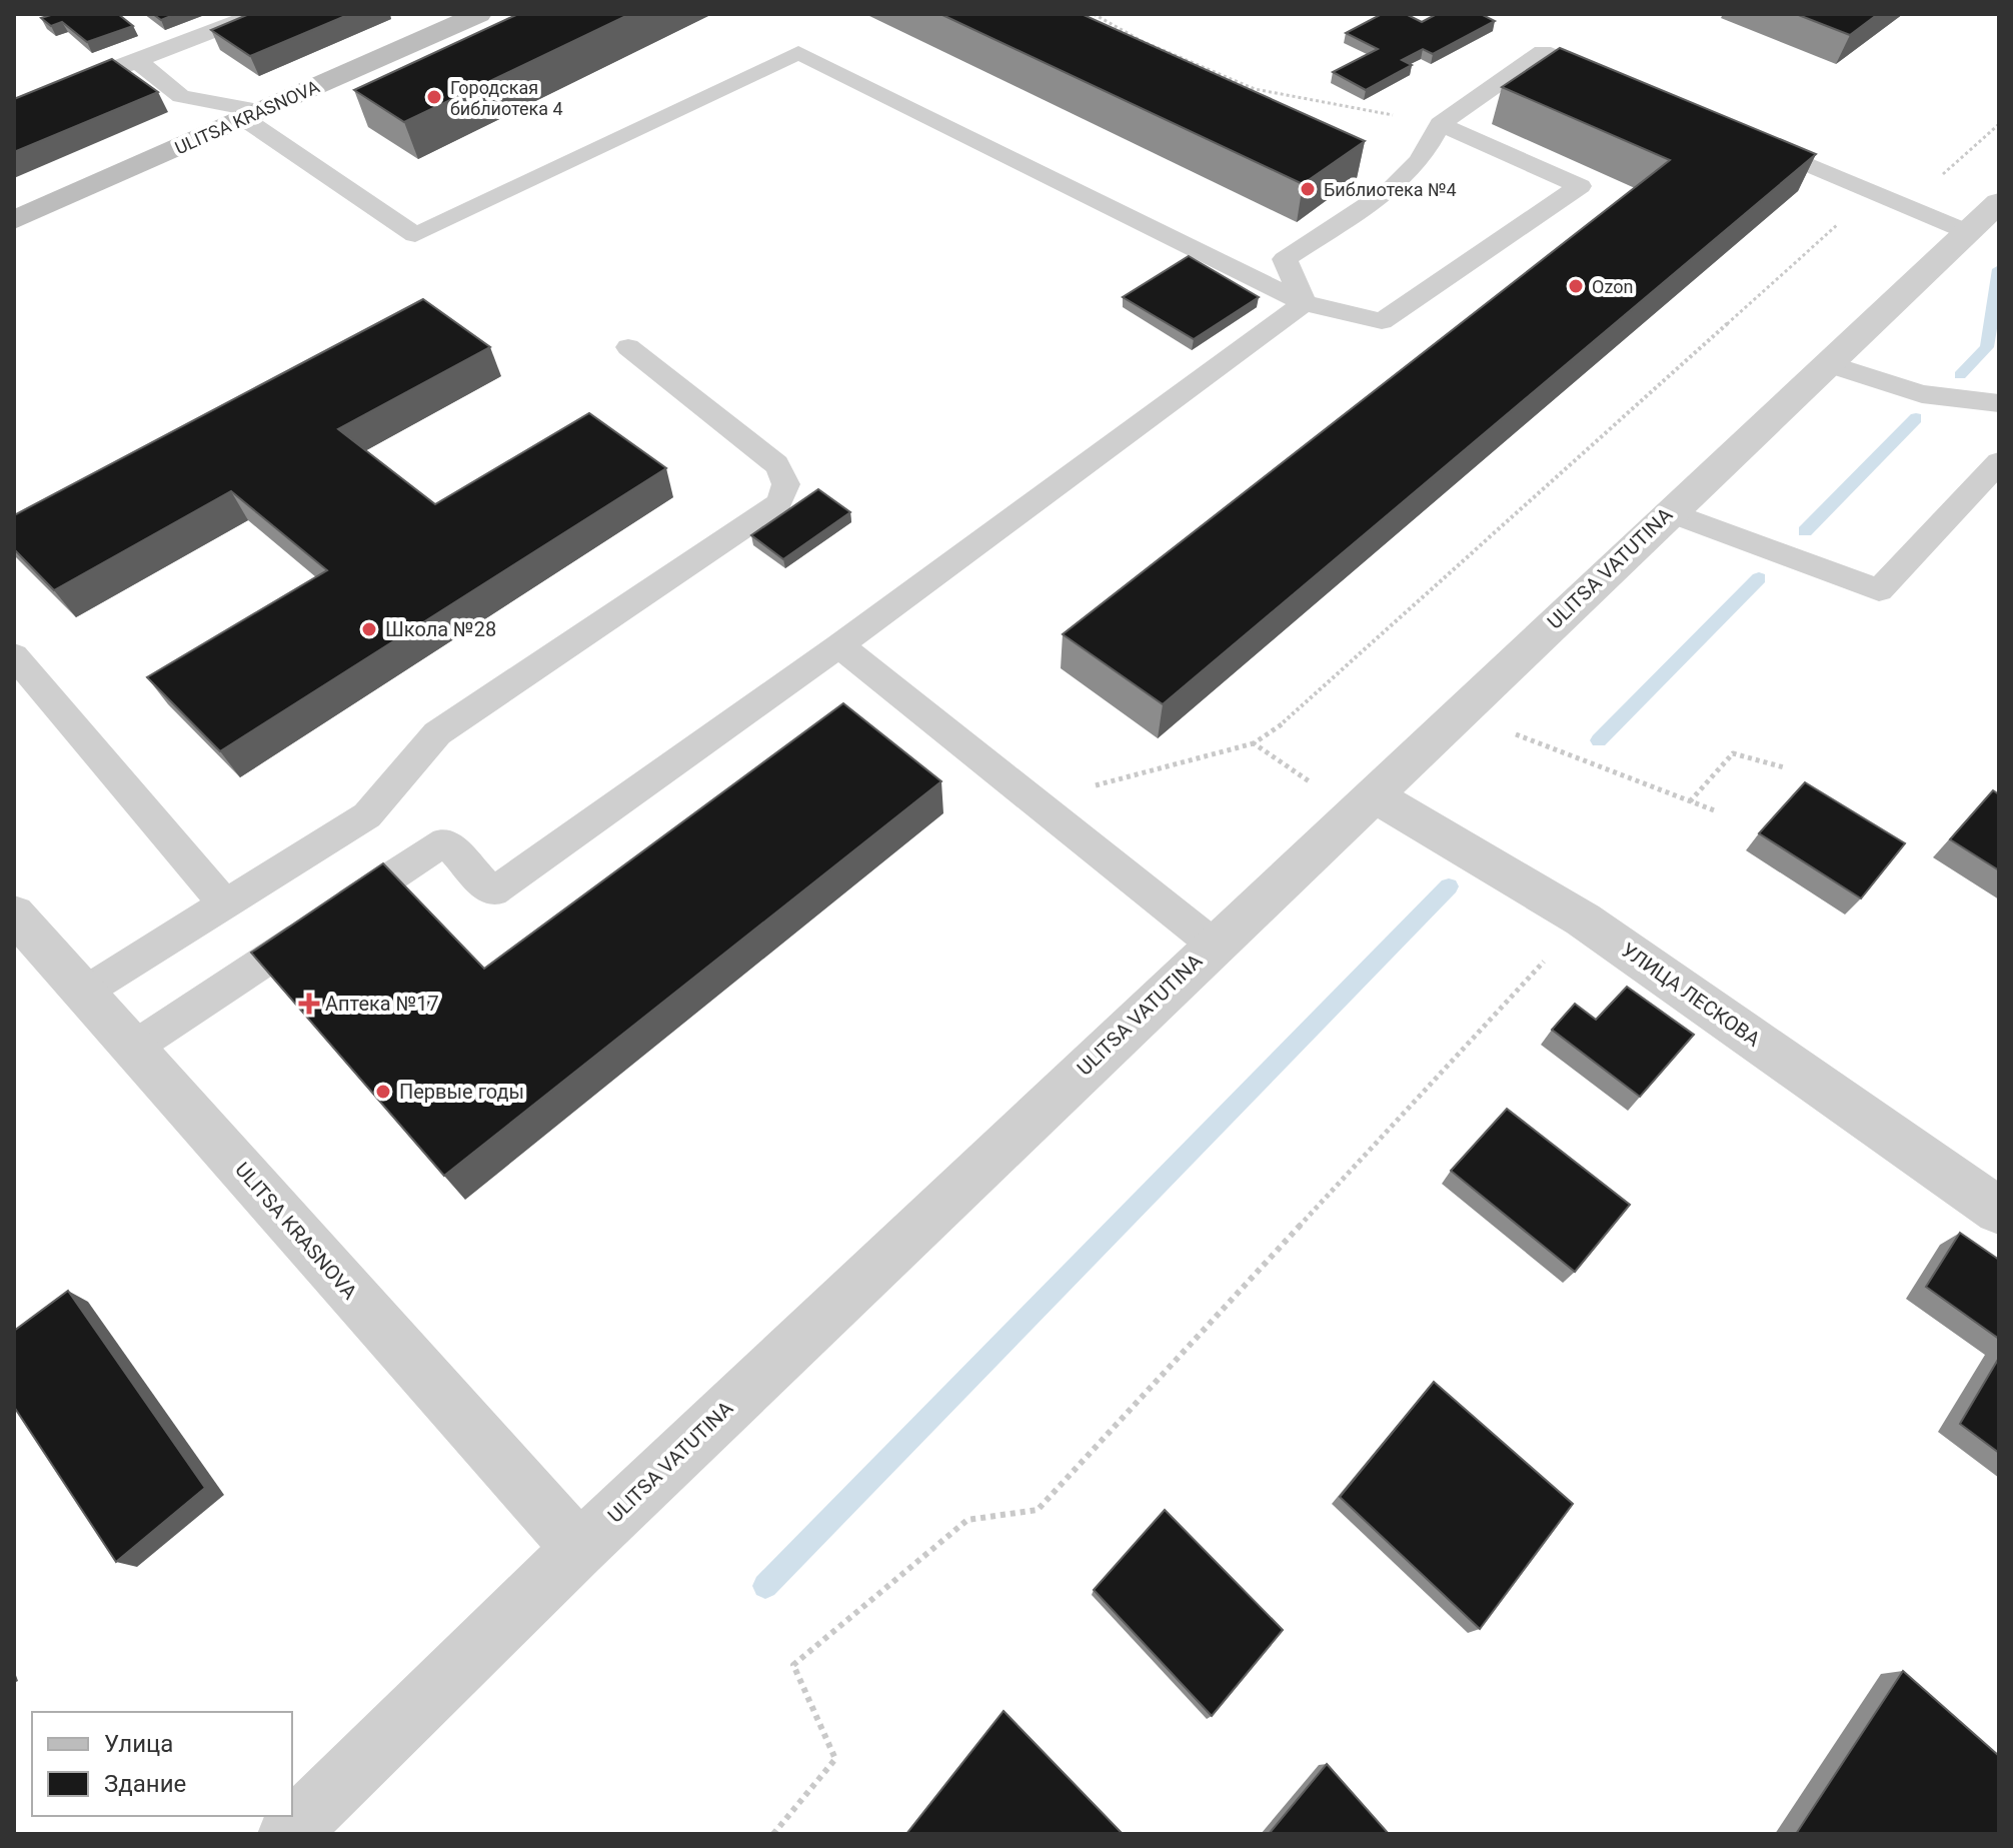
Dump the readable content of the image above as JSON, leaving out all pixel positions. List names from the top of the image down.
{
  "streets": {
    "street": ["ULITSA KRASNOVA", "ULITSA VATUTINA", "УЛИЦА ЛЕСКОВА"]
  },
  "crossings": [
    ["ULITSA KRASNOVA", "ULITSA VATUTINA"],
    ["ULITSA VATUTINA", "УЛИЦА ЛЕСКОВА"]
  ],
  "places": {
    "other": [
      "Городская библиотека 4",
      "Библиотека №4",
      "Ozon",
      "Школа №28",
      "Первые годы"
    ],
    "health": ["Аптека №17"]
  },
  "legend": ["Улица", "Здание"]
}
